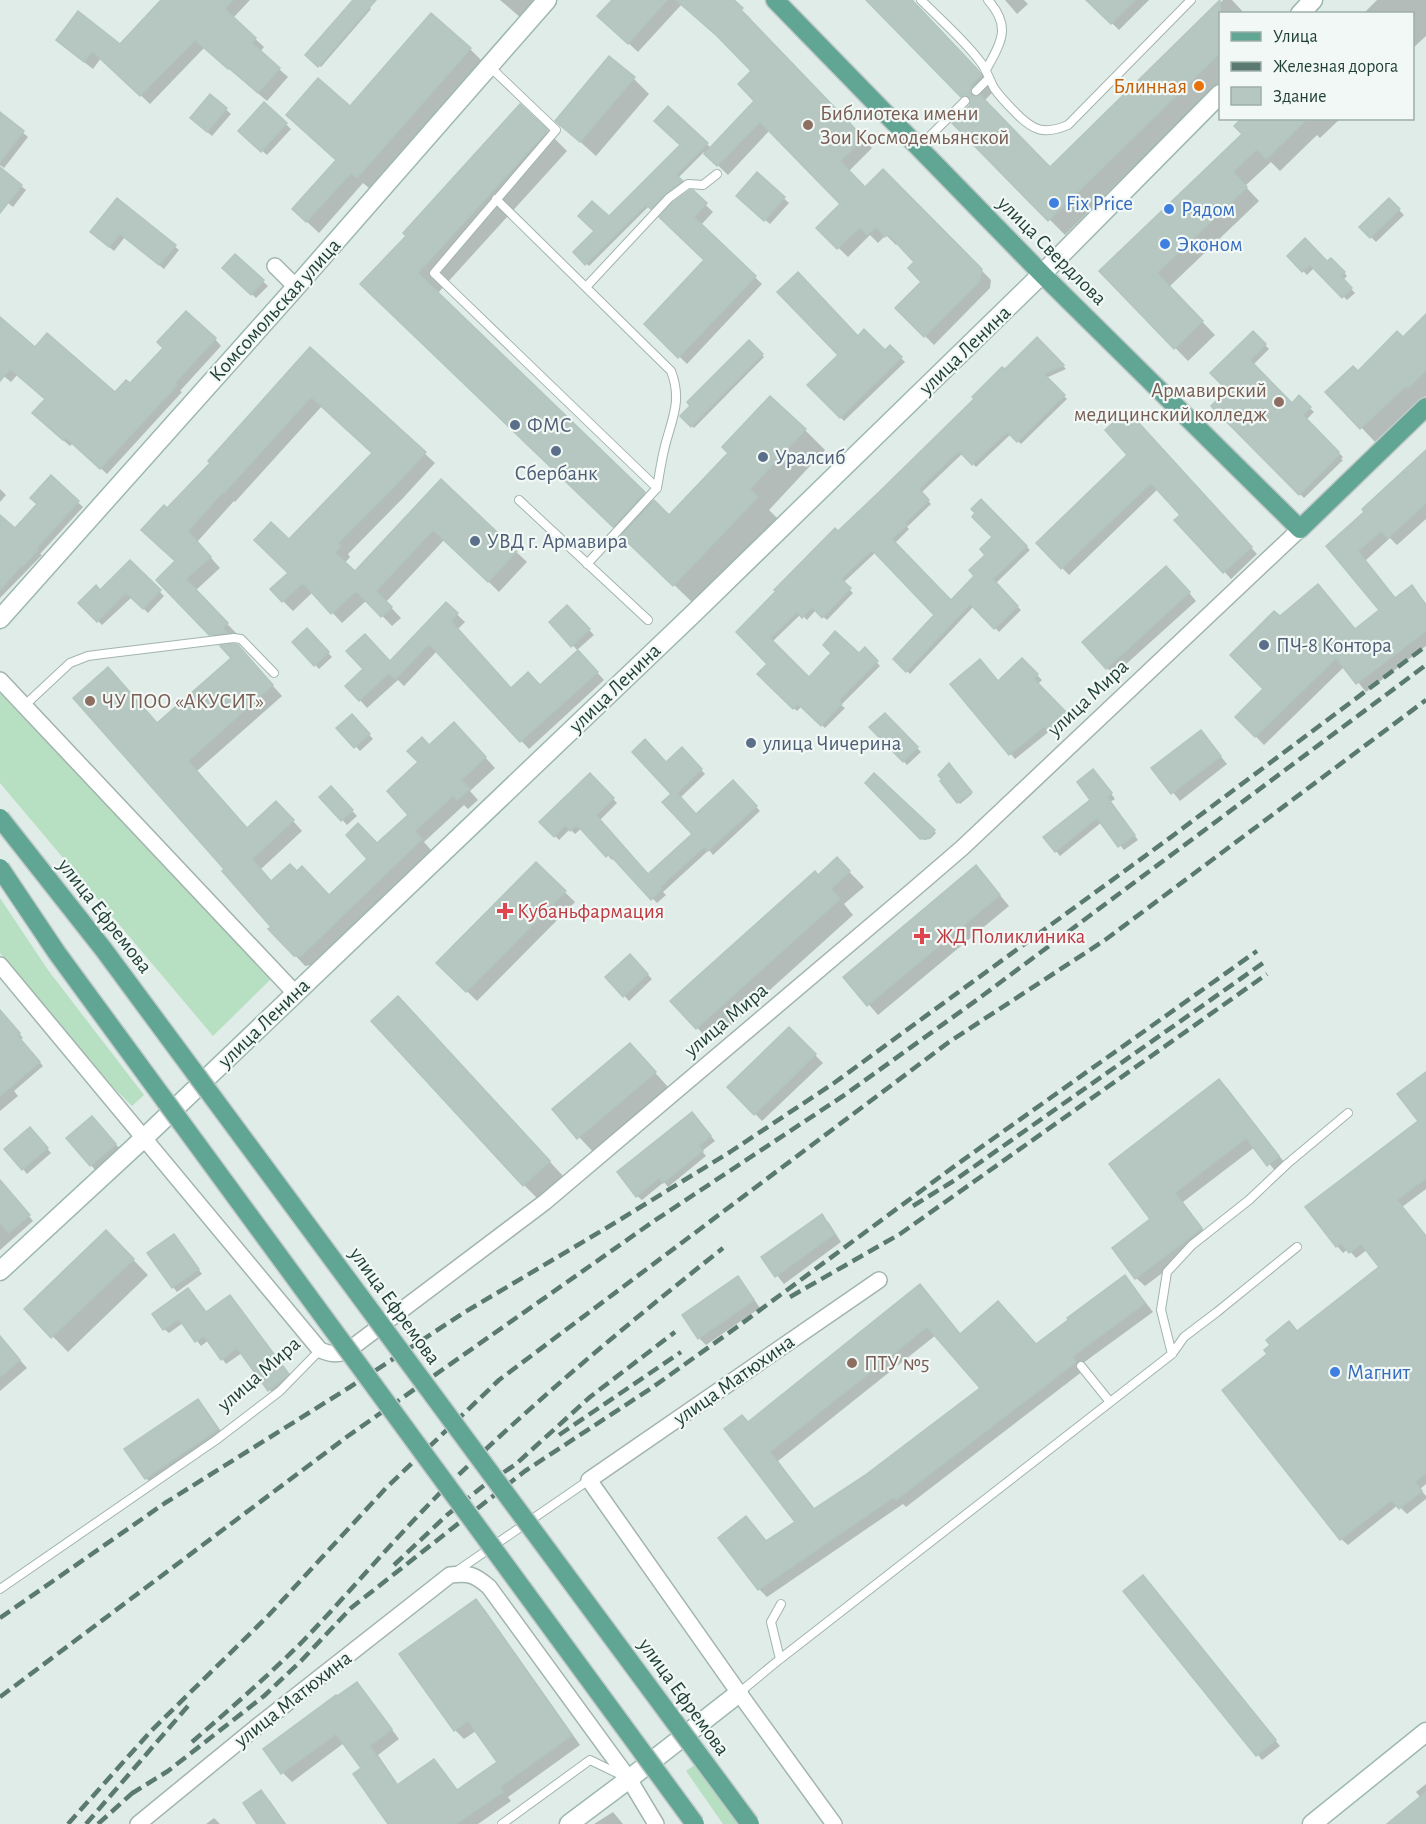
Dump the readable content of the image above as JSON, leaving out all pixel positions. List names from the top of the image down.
{
  "streets": {
    "main road": ["улица Свердлова", "улица Мира", "улица Ефремова"],
    "street": ["Комсомольская улица", "улица Ленина", "улица Матюхина"]
  },
  "crossings": [
    ["улица Свердлова", "улица Ленина"],
    ["улица Свердлова", "улица Мира"]
  ],
  "places": {
    "other": [
      "Блинная",
      "Библиотека имени Зои Космодемьянской",
      "Fix Price",
      "Рядом",
      "Эконом",
      "Армавирский медицинский колледж",
      "ФМС",
      "Сбербанк",
      "Уралсиб",
      "УВД г. Армавира",
      "ПЧ-8 Контора",
      "ЧУ ПОО «АКУСИТ»",
      "улица Чичерина",
      "ПТУ №5",
      "Магнит"
    ],
    "health": ["Кубаньфармация", "ЖД Поликлиника"]
  },
  "legend": ["Улица", "Железная дорога", "Здание"]
}
